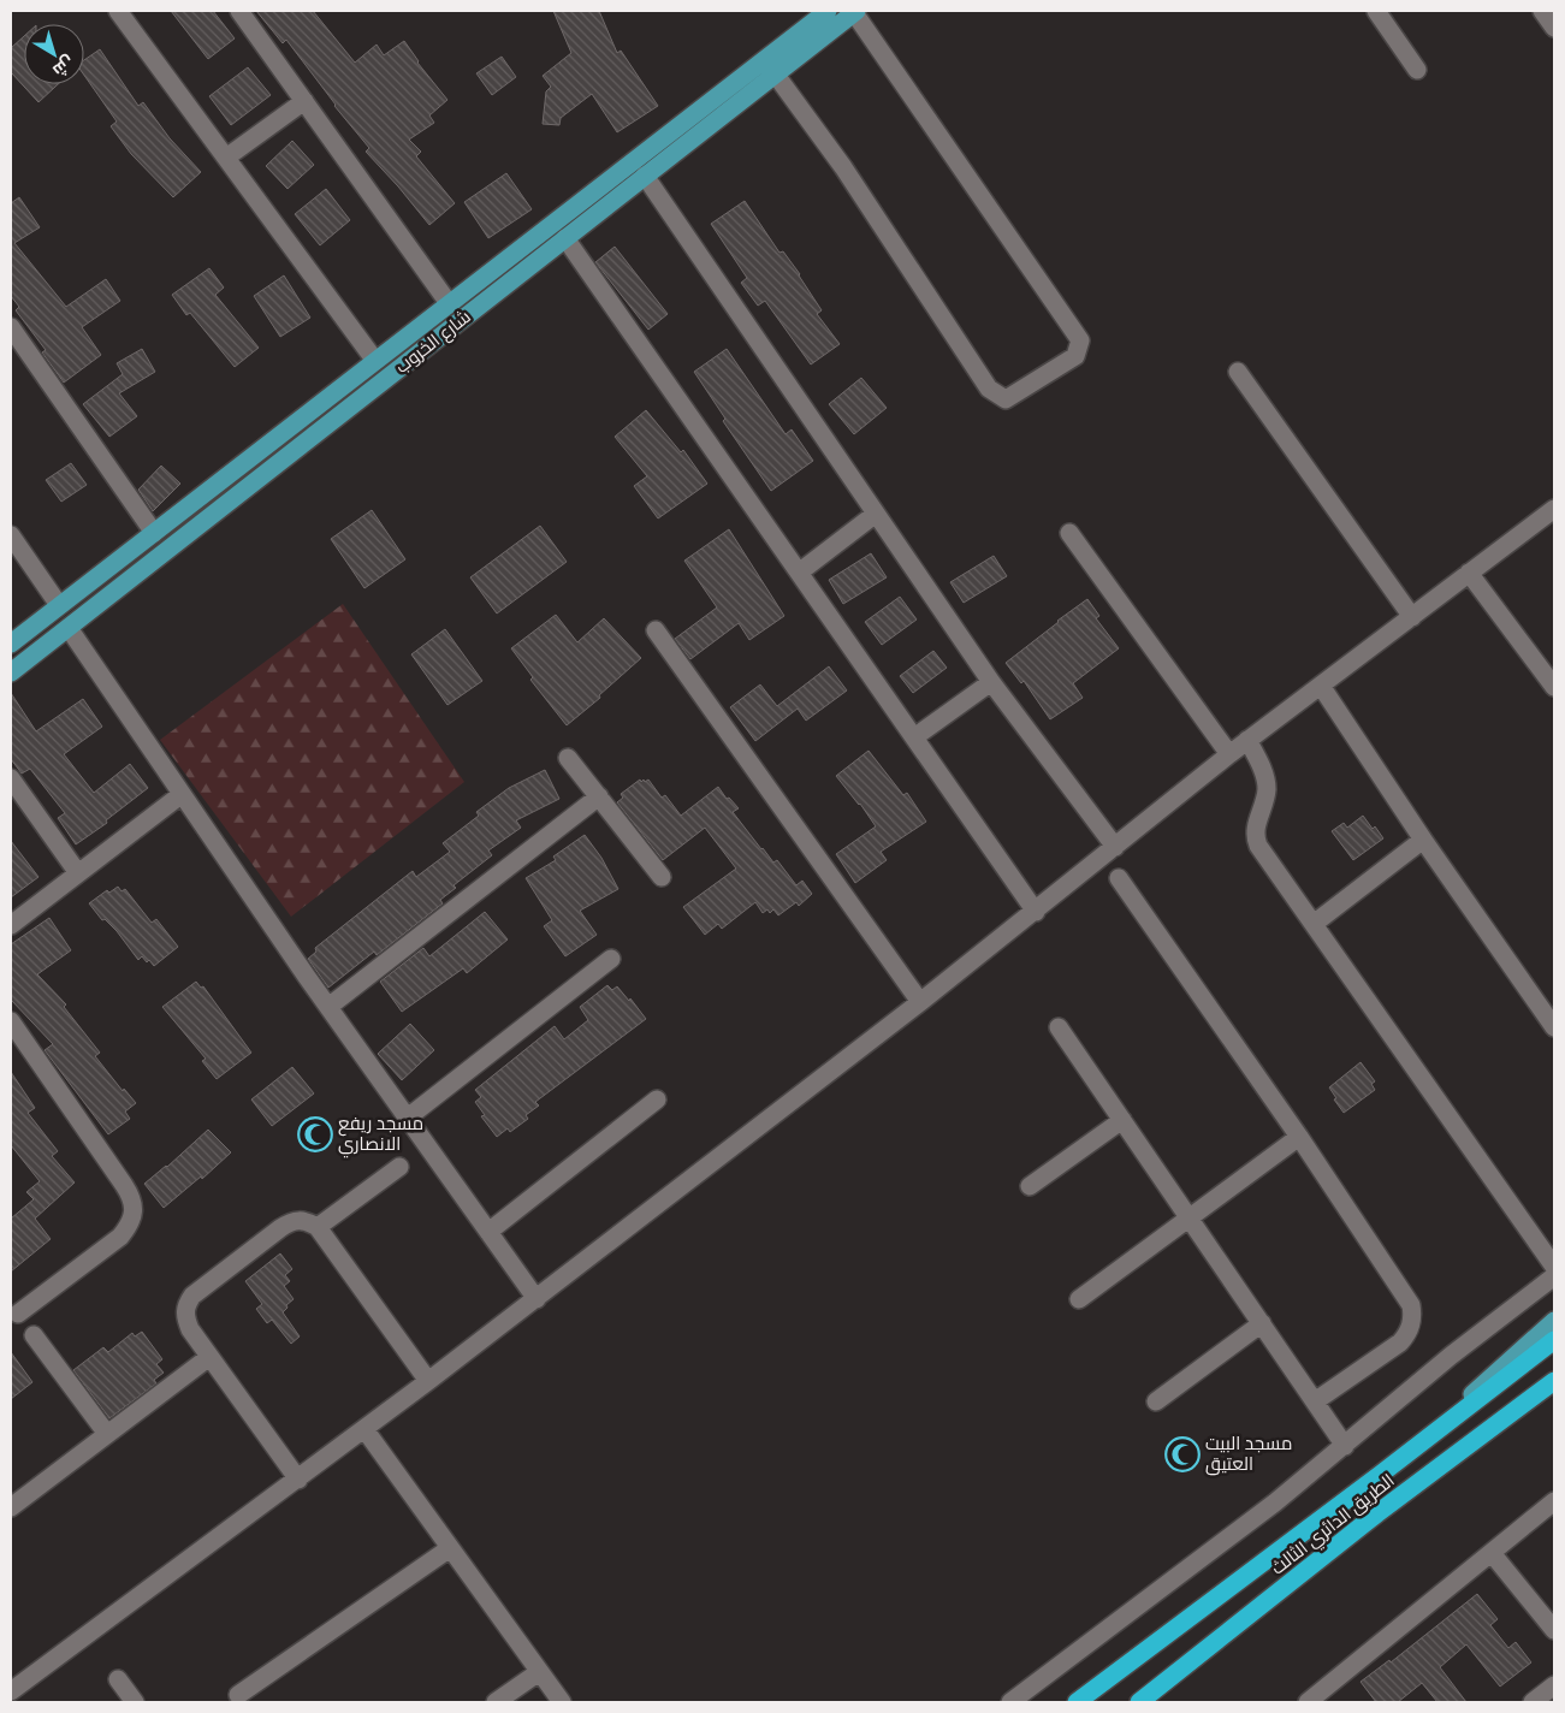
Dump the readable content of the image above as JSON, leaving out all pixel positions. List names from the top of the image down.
{
  "streets": {
    "highway": ["الطريق الدائري الثالث"],
    "main road": ["شارع الخروب"]
  },
  "places": {
    "mosque": ["مسجد ريفع الانصاري", "مسجد البيت العتيق"]
  },
  "north": "bottom right"
}
